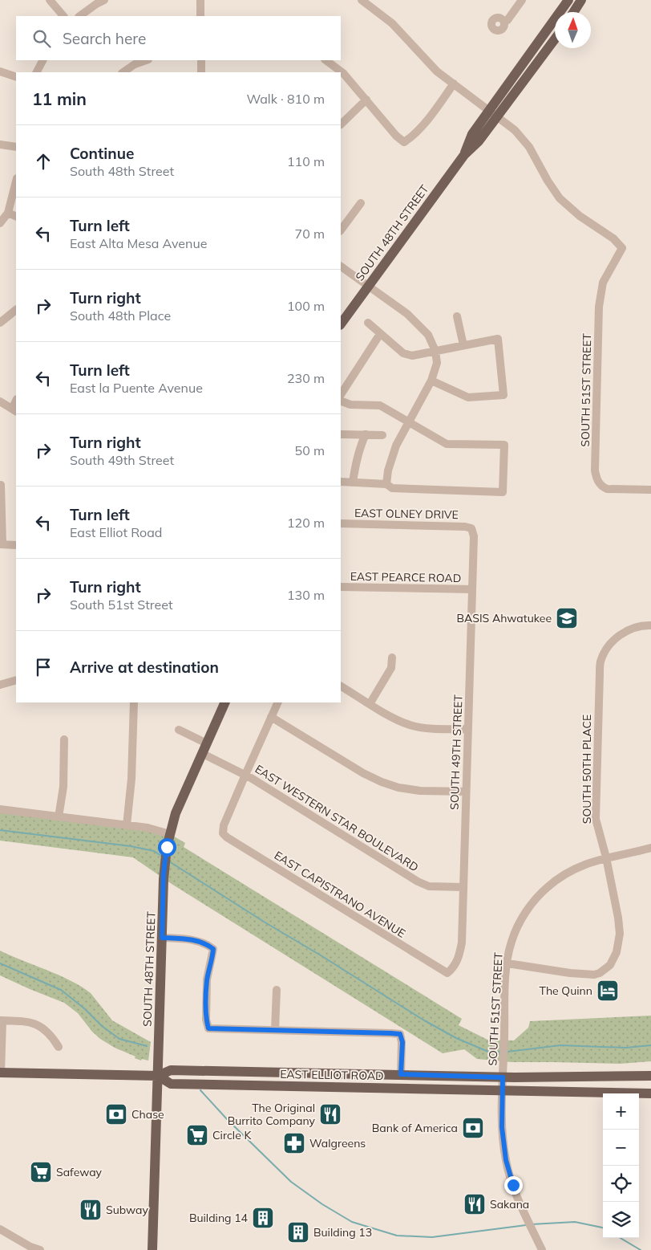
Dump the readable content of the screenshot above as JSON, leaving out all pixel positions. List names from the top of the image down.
{
  "streets": {
    "main road": ["SOUTH 48TH STREET", "EAST ELLIOT ROAD"],
    "street": [
      "SOUTH 51ST STREET",
      "EAST OLNEY DRIVE",
      "EAST PEARCE ROAD",
      "SOUTH 49TH STREET",
      "SOUTH 50TH PLACE",
      "EAST WESTERN STAR BOULEVARD",
      "EAST CAPISTRANO AVENUE"
    ]
  },
  "crossings": [
    ["SOUTH 48TH STREET", "SOUTH 51ST STREET"],
    ["SOUTH 48TH STREET", "EAST WESTERN STAR BOULEVARD"],
    ["SOUTH 48TH STREET", "EAST ELLIOT ROAD"],
    ["SOUTH 51ST STREET", "SOUTH 50TH PLACE"],
    ["SOUTH 51ST STREET", "EAST ELLIOT ROAD"],
    ["EAST OLNEY DRIVE", "SOUTH 49TH STREET"],
    ["EAST PEARCE ROAD", "SOUTH 49TH STREET"],
    ["SOUTH 49TH STREET", "EAST WESTERN STAR BOULEVARD"],
    ["SOUTH 49TH STREET", "EAST CAPISTRANO AVENUE"],
    ["EAST WESTERN STAR BOULEVARD", "EAST CAPISTRANO AVENUE"]
  ],
  "places": {
    "school or university": ["BASIS Ahwatukee"],
    "hotel": ["The Quinn"],
    "bank": ["Chase", "Bank of America"],
    "restaurant": ["The Original Burrito Company", "Sakana", "Subway"],
    "supermarket": ["Circle K", "Safeway"],
    "pharmacy": ["Walgreens"],
    "building": ["Building 14", "Building 13"]
  },
  "north": "top",
  "page": {
    "search": "Search here",
    "heading": ["11 min", "Walk · 810 m"],
    "list": [
      ["Continue", "South 48th Street", "110 m"],
      ["Turn left", "East Alta Mesa Avenue", "70 m"],
      ["Turn right", "South 48th Place", "100 m"],
      ["Turn left", "East la Puente Avenue", "230 m"],
      ["Turn right", "South 49th Street", "50 m"],
      ["Turn left", "East Elliot Road", "120 m"],
      ["Turn right", "South 51st Street", "130 m"],
      "Arrive at destination"
    ],
    "map_buttons": ["+", "−"]
  }
}
